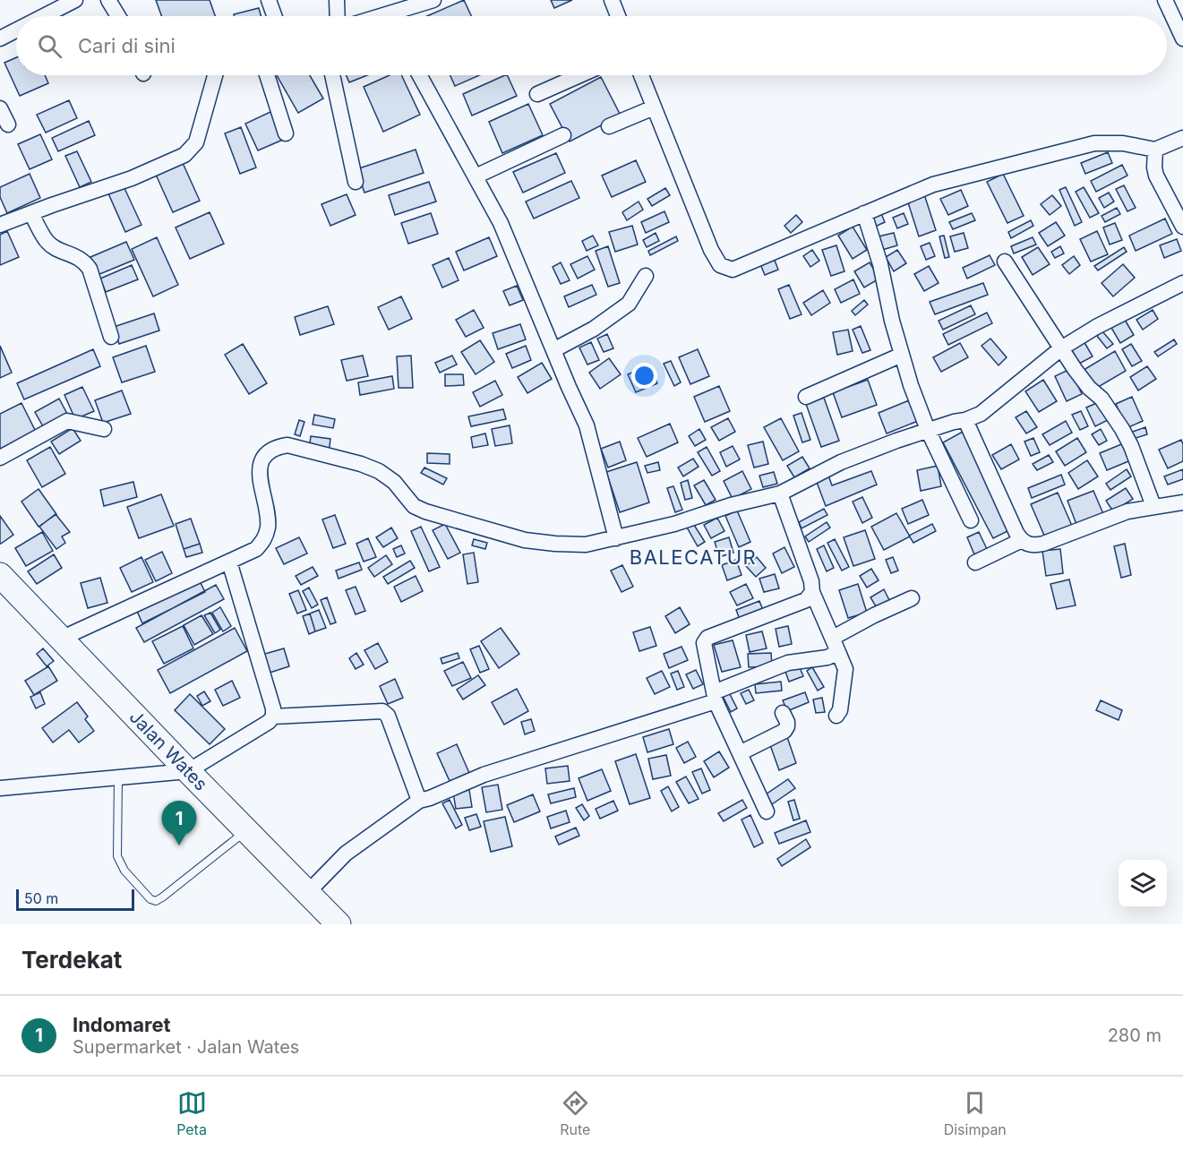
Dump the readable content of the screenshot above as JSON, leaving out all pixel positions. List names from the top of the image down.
{
  "streets": {
    "highway": ["Jalan Wates"]
  },
  "districts": ["BALECATUR"],
  "scale_bar": "50 m",
  "page": {
    "search": "Cari di sini",
    "pins": "1",
    "scale": "50 m",
    "heading": "Terdekat",
    "list": [
      {
        "mark": "1",
        "name": "Indomaret",
        "note": "Supermarket · Jalan Wates",
        "value": "280 m"
      }
    ],
    "nav": ["Peta", "Rute", "Disimpan"]
  }
}
